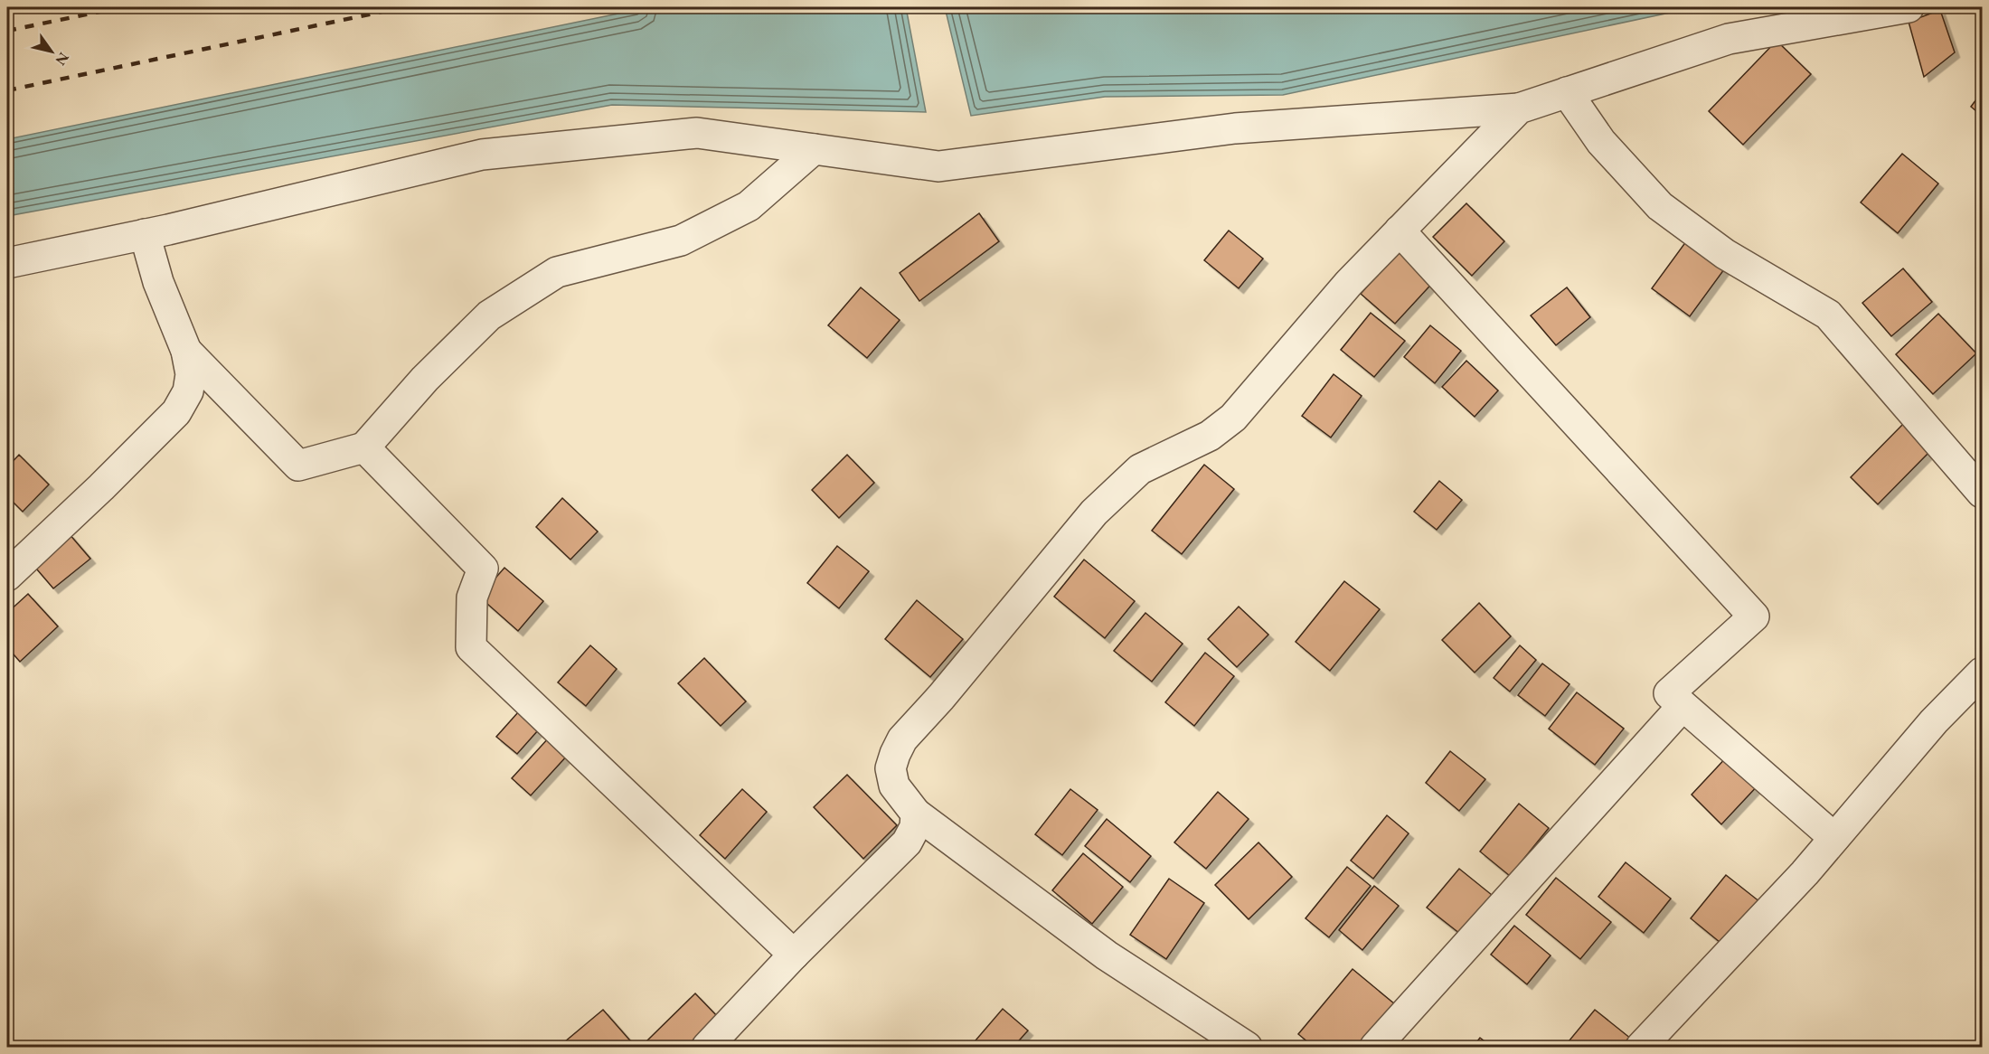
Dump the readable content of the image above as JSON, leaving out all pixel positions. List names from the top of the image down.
{
  "north": "bottom right"
}
